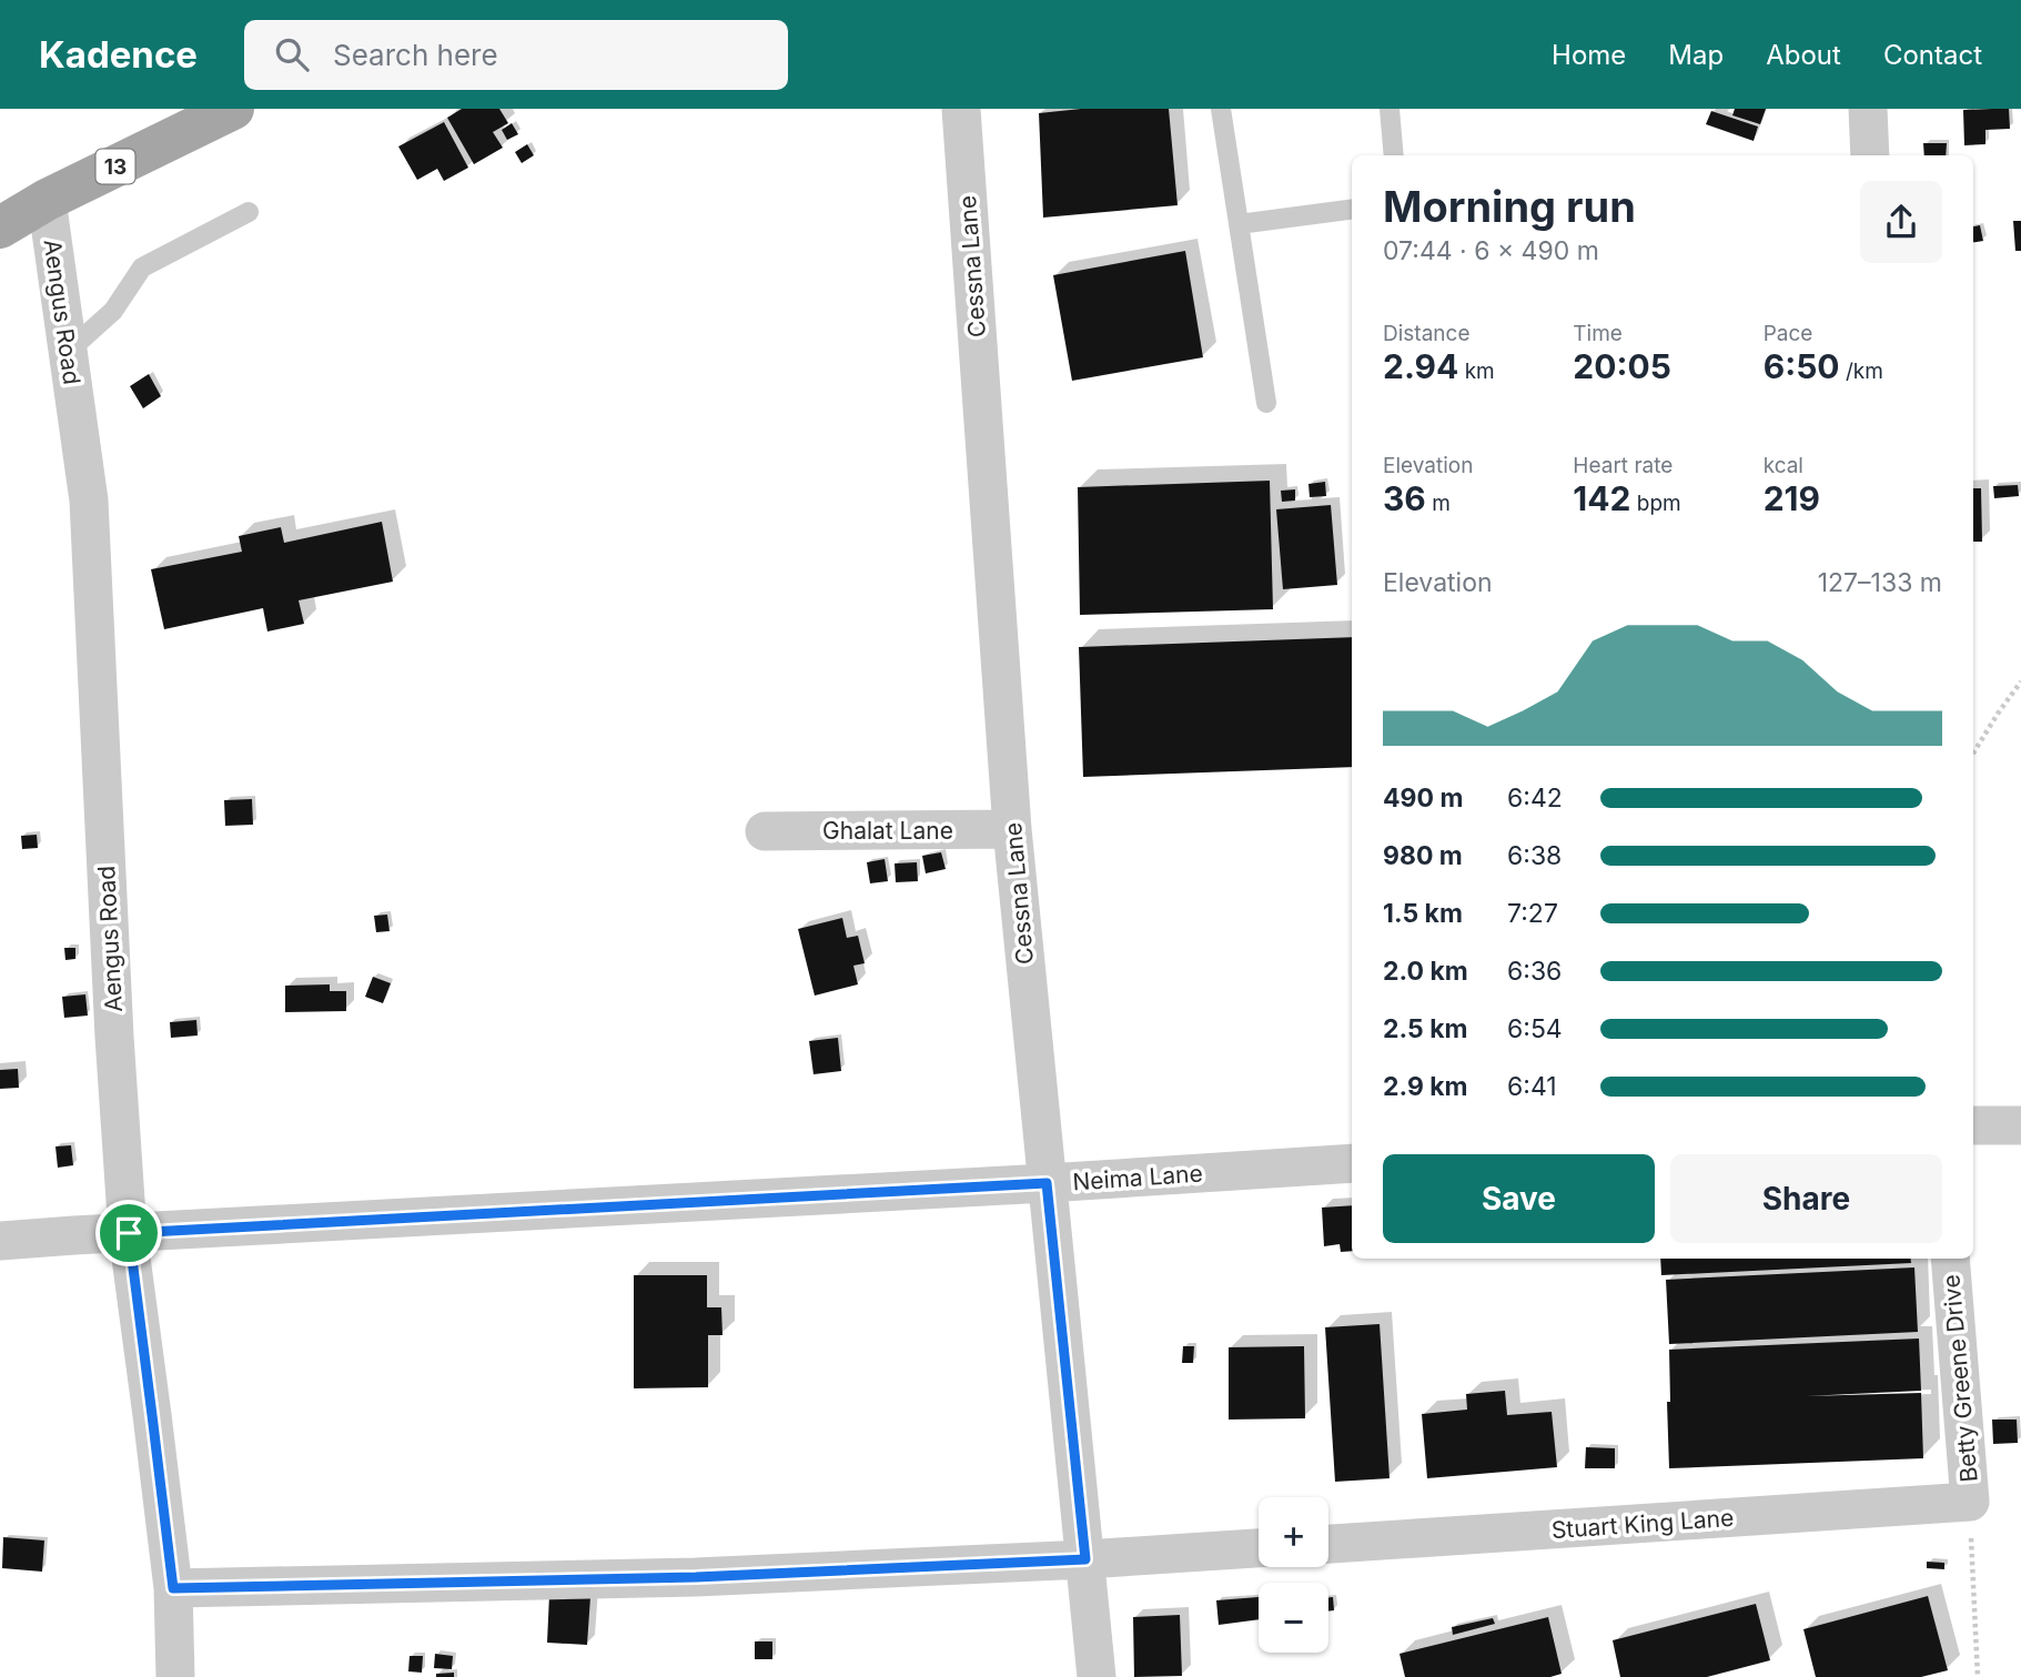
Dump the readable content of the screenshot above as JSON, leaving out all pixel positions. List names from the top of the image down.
{
  "streets": {
    "main road": ["13"],
    "street": [
      "Cessna Lane",
      "Aengus Road",
      "Ghalat Lane",
      "Neima Lane",
      "Betty Greene Drive",
      "Stuart King Lane"
    ]
  },
  "crossings": [
    ["13", "Aengus Road"],
    ["Cessna Lane", "Ghalat Lane"],
    ["Cessna Lane", "Neima Lane"],
    ["Aengus Road", "Neima Lane"],
    ["Betty Greene Drive", "Stuart King Lane"]
  ],
  "page": {
    "header": "Kadence",
    "search": "Search here",
    "nav": [
      "Home",
      "Map",
      "About",
      "Contact"
    ],
    "heading": ["Morning run", "07:44 · 6 × 490 m"],
    "stats": [
      ["Distance", "2.94 km"],
      ["Time", "20:05"],
      ["Pace", "6:50 /km"],
      ["Elevation", "36 m"],
      ["Heart rate", "142 bpm"],
      ["kcal", "219"]
    ],
    "chart": ["Elevation", "127–133 m"],
    "list": [
      {
        "name": "490 m",
        "note": "6:42"
      },
      {
        "name": "980 m",
        "note": "6:38"
      },
      {
        "name": "1.5 km",
        "note": "7:27"
      },
      {
        "name": "2.0 km",
        "note": "6:36"
      },
      {
        "name": "2.5 km",
        "note": "6:54"
      },
      {
        "name": "2.9 km",
        "note": "6:41"
      }
    ],
    "buttons": ["Save", "Share"],
    "map_buttons": ["+", "−"]
  }
}
